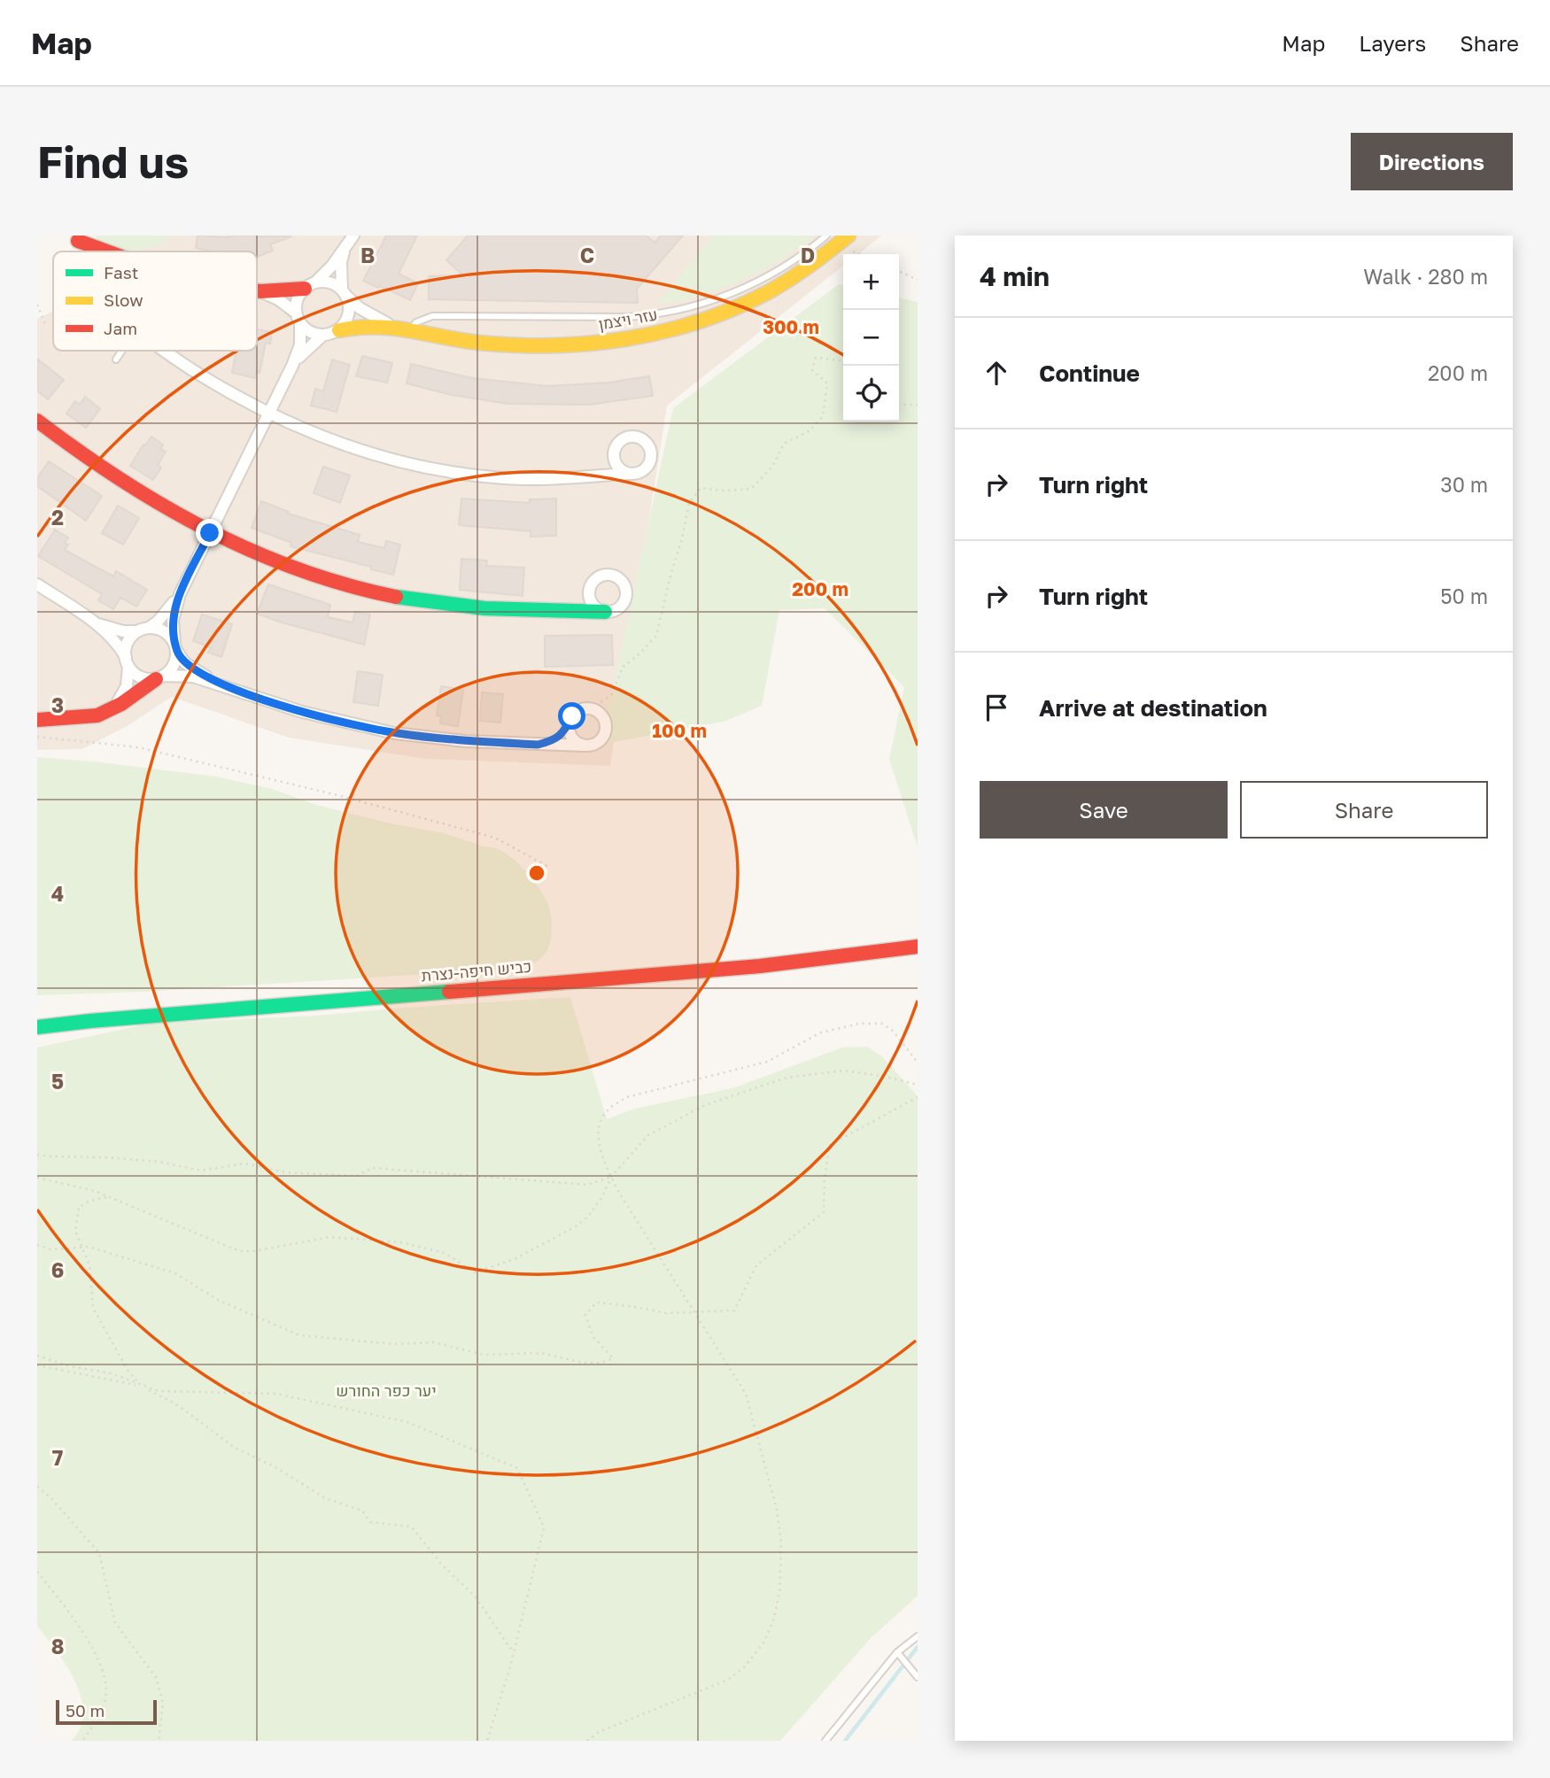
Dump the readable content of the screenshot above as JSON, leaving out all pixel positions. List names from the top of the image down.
{
  "streets": {
    "main road": ["עזר ויצמן", "כביש חיפה-נצרת"]
  },
  "parks": ["יער כפר החורש"],
  "legend": ["Fast", "Slow", "Jam"],
  "scale_bar": "50 m",
  "page": {
    "header": "Map",
    "nav": ["Map", "Layers", "Share"],
    "buttons": [
      "Directions",
      ["Save", "Share"]
    ],
    "title": "Find us",
    "heading": ["4 min", "Walk · 280 m"],
    "map_buttons": ["+", "−"],
    "list": [
      ["Continue", "200 m"],
      ["Turn right", "30 m"],
      ["Turn right", "50 m"],
      "Arrive at destination"
    ],
    "scale": "50 m"
  },
  "grid": {
    "columns": ["B", "C", "D"],
    "rows": [
      "2",
      "3",
      "4",
      "5",
      "6",
      "7",
      "8"
    ]
  },
  "rings": ["300 m", "200 m", "100 m"]
}
